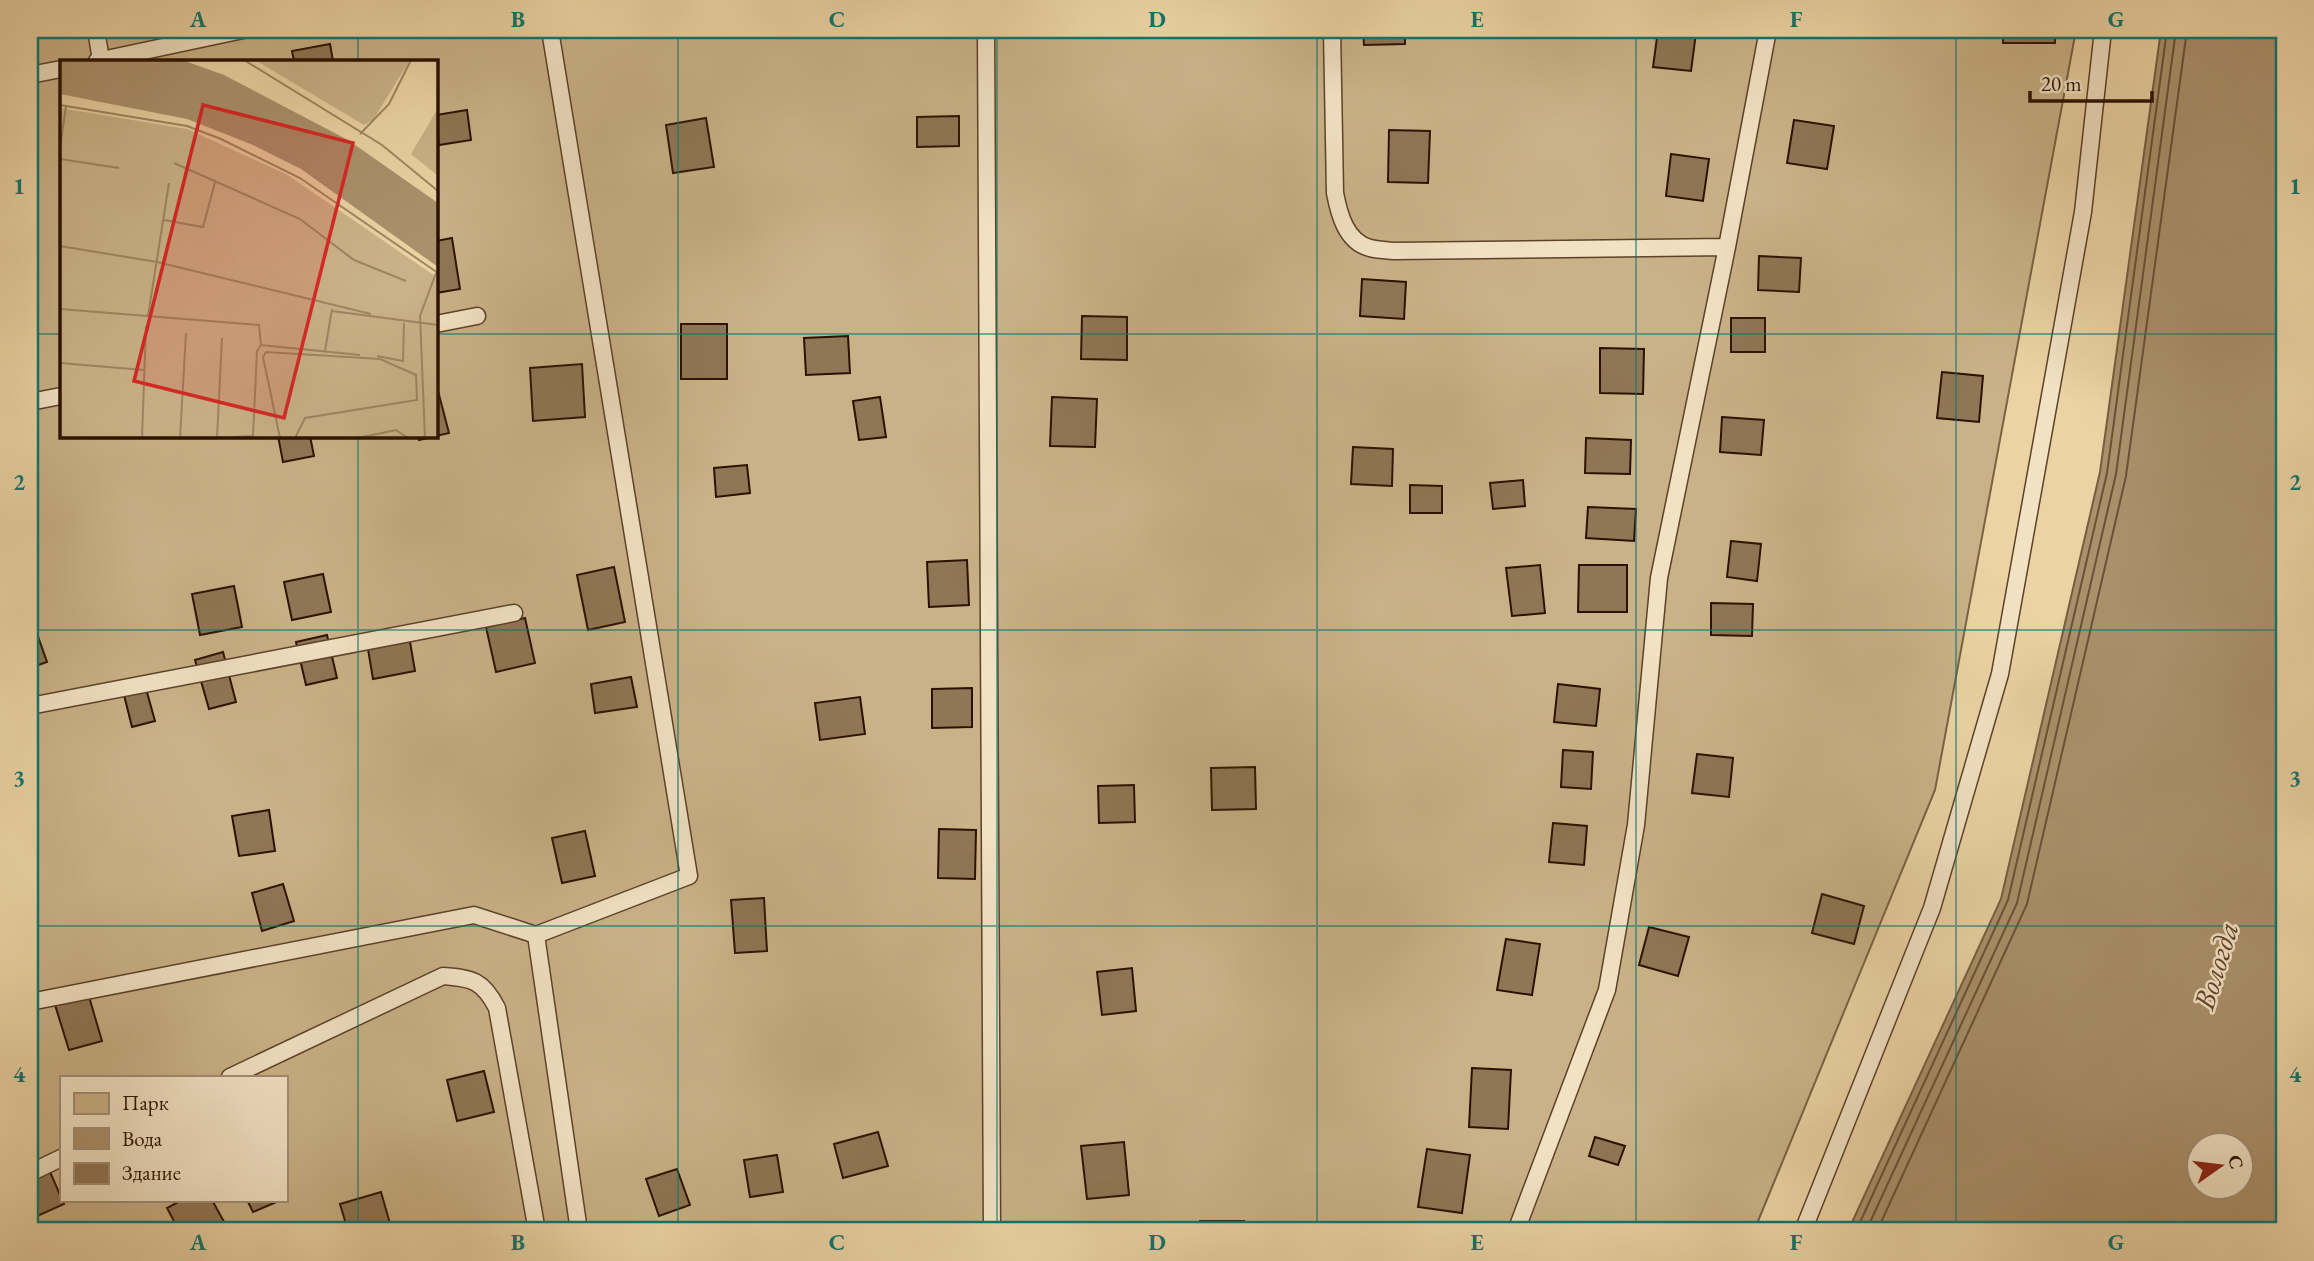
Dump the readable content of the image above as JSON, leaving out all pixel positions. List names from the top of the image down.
{
  "water": ["Вологда"],
  "legend": ["Парк", "Вода", "Здание"],
  "scale_bar": "20 m",
  "north": "right",
  "grid": {
    "columns": [
      "A",
      "B",
      "C",
      "D",
      "E",
      "F",
      "G"
    ],
    "rows": [
      "1",
      "2",
      "3",
      "4"
    ]
  }
}
